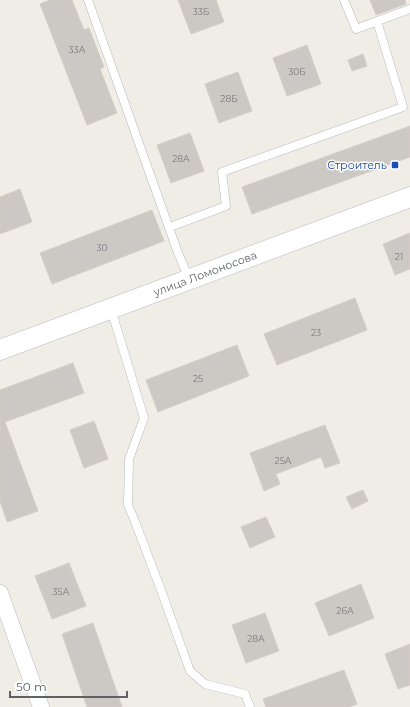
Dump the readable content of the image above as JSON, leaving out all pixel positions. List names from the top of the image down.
{
  "streets": {
    "street": ["улица Ломоносова"]
  },
  "places": {
    "transit": ["Строитель"]
  },
  "house_numbers": [
    "33Б",
    "33А",
    "30Б",
    "28Б",
    "28А",
    "30",
    "21",
    "23",
    "25",
    "25А",
    "35А",
    "26А",
    "28А"
  ],
  "scale_bar": "50 m"
}
